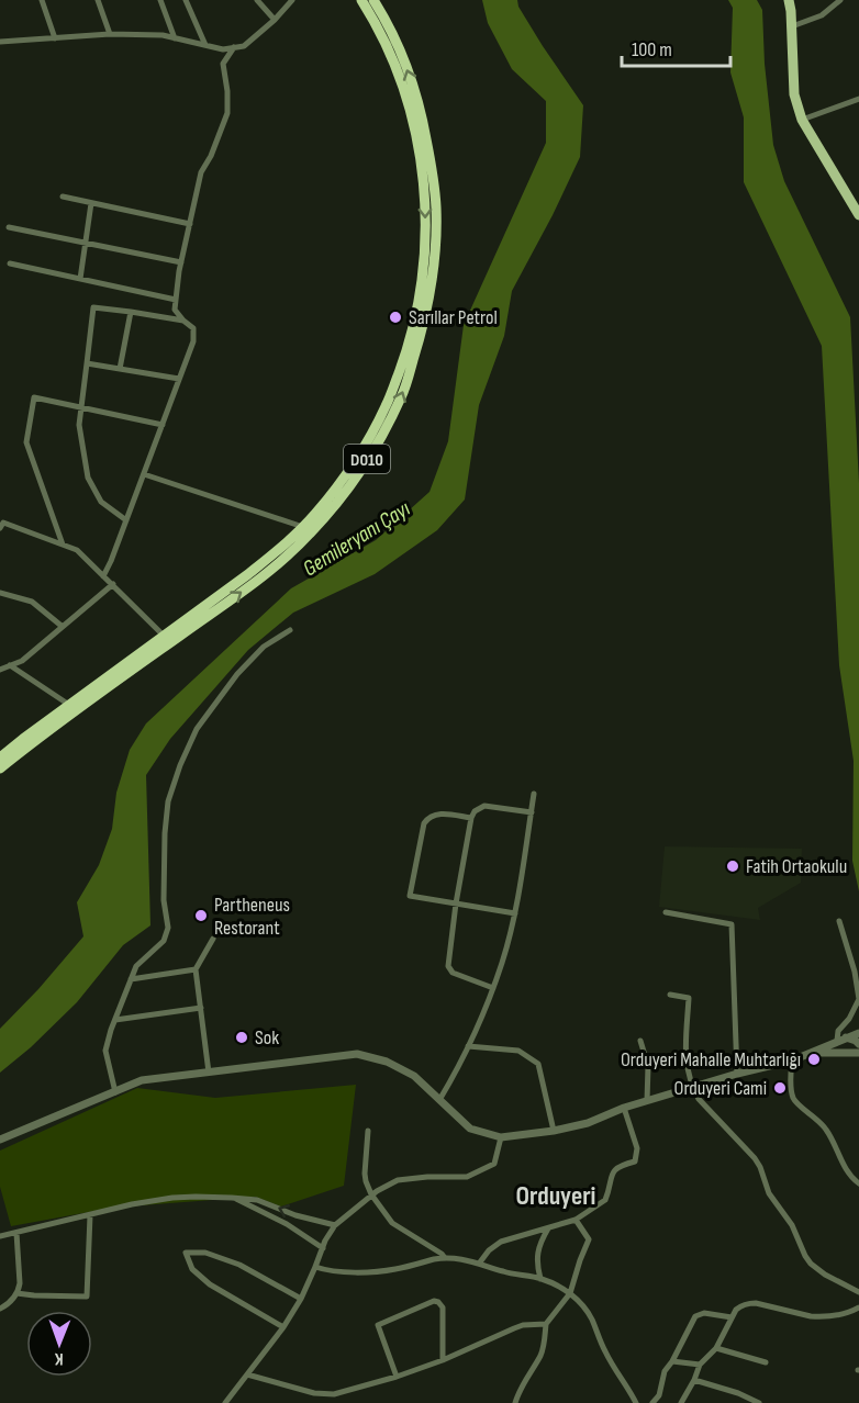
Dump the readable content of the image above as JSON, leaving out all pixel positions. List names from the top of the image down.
{
  "streets": {
    "highway": ["D010"]
  },
  "districts": ["Orduyeri"],
  "water": ["Gemileryanı Çayı"],
  "places": [
    "Sarıllar Petrol",
    "Fatih Ortaokulu",
    "Partheneus Restorant",
    "Sok",
    "Orduyeri Mahalle Muhtarlığı",
    "Orduyeri Cami"
  ],
  "scale_bar": "100 m",
  "north": "bottom"
}
